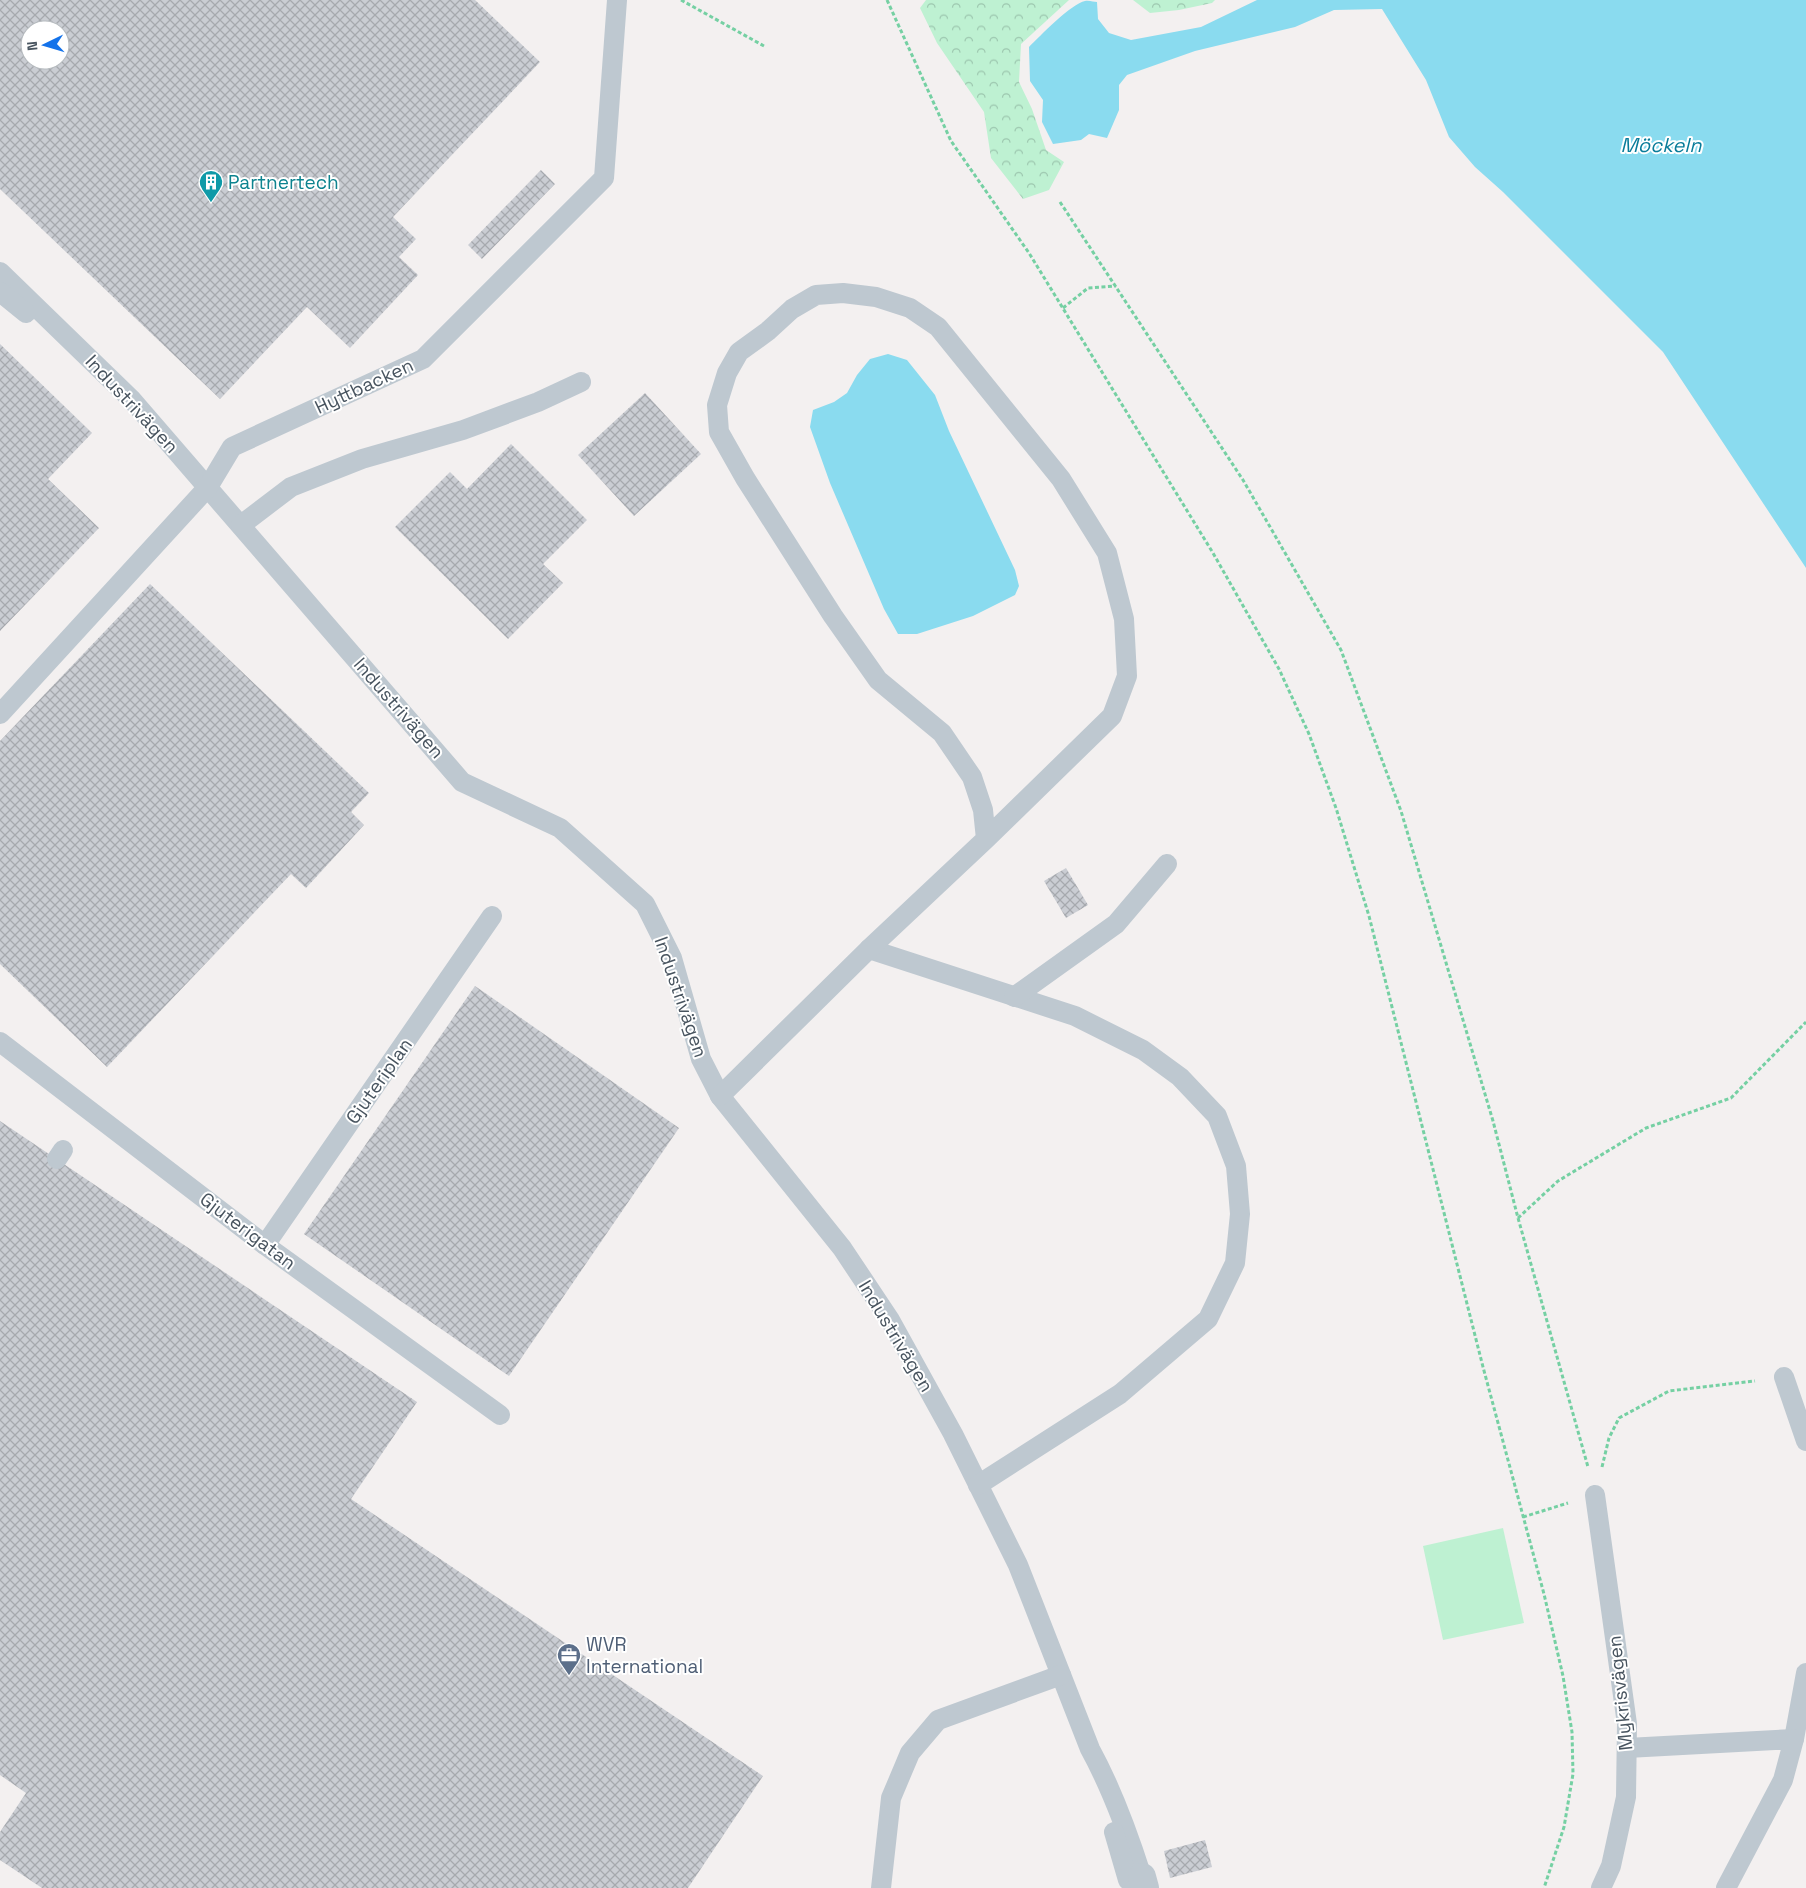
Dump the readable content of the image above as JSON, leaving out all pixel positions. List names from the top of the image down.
{
  "streets": {
    "lane": [
      "Hyttbacken",
      "Industrivägen",
      "Gjuteriplan",
      "Gjuterigatan",
      "Mykrisvägen"
    ]
  },
  "crossings": [
    ["Hyttbacken", "Industrivägen"],
    ["Gjuteriplan", "Gjuterigatan"]
  ],
  "water": ["Möckeln"],
  "places": {
    "building": ["Partnertech"],
    "office": ["WVR International"]
  },
  "north": "left"
}
